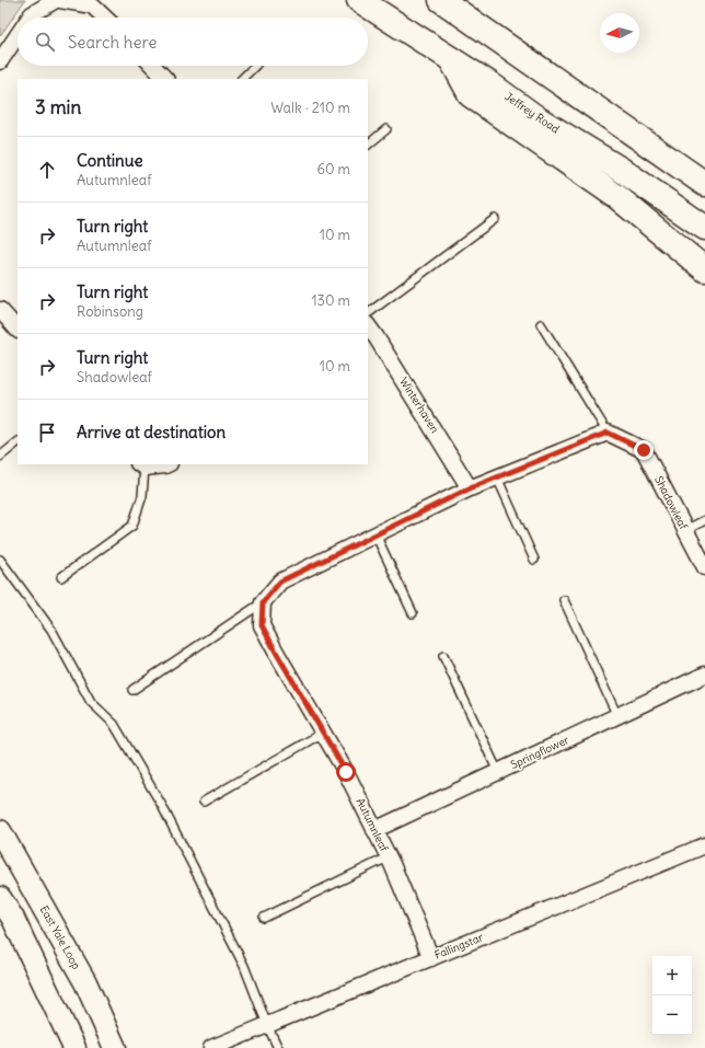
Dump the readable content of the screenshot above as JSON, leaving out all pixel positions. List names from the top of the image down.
{
  "streets": {
    "main road": ["Jeffrey Road", "East Yale Loop"],
    "street": [
      "Winterhaven",
      "Shadowleaf",
      "Springflower",
      "Autumnleaf",
      "Fallingstar"
    ]
  },
  "crossings": [
    ["Springflower", "Autumnleaf"],
    ["Autumnleaf", "Fallingstar"]
  ],
  "north": "left",
  "page": {
    "search": "Search here",
    "heading": ["3 min", "Walk · 210 m"],
    "list": [
      ["Continue", "Autumnleaf", "60 m"],
      ["Turn right", "Autumnleaf", "10 m"],
      ["Turn right", "Robinsong", "130 m"],
      ["Turn right", "Shadowleaf", "10 m"],
      "Arrive at destination"
    ],
    "map_buttons": ["+", "−"]
  }
}
